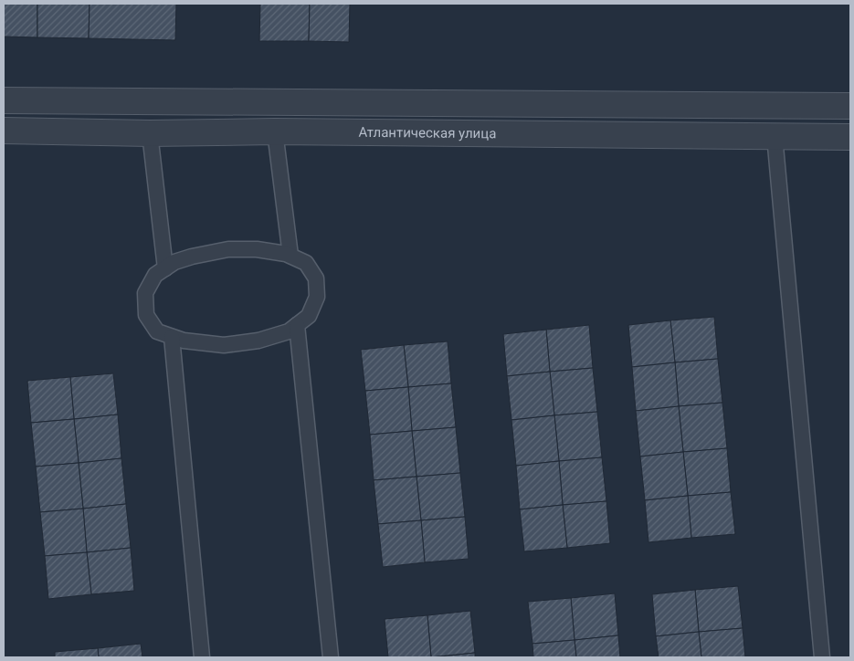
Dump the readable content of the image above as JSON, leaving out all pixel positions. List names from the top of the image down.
{
  "streets": {
    "street": ["Атлантическая улица"]
  }
}
